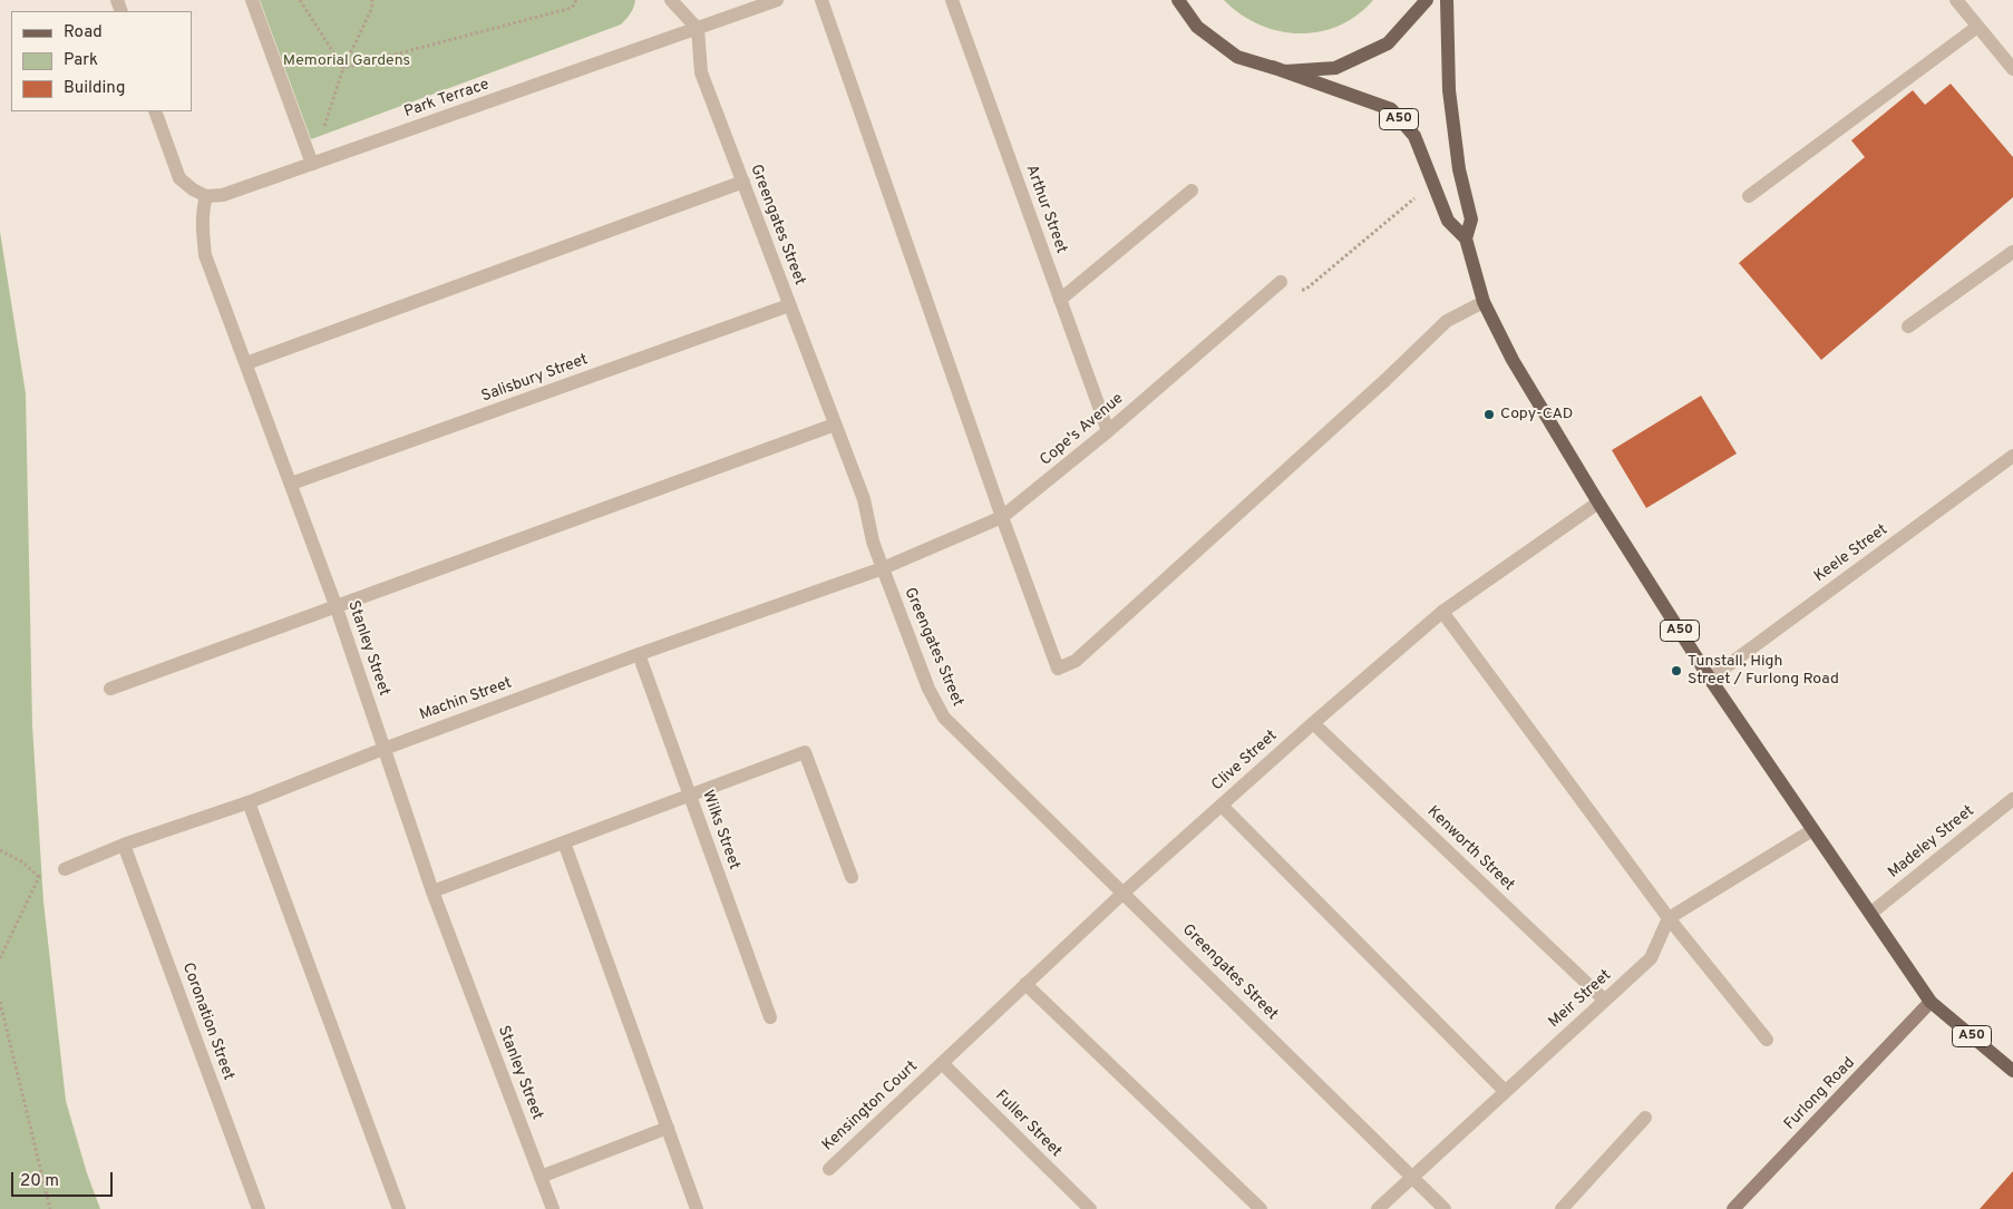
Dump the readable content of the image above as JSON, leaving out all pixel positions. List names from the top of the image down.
{
  "streets": {
    "main road": ["A50"],
    "street": [
      "Park Terrace",
      "Arthur Street",
      "Greengates Street",
      "Salisbury Street",
      "Cope's Avenue",
      "Keele Street",
      "Stanley Street",
      "Machin Street",
      "Clive Street",
      "Wilks Street",
      "Madeley Street",
      "Kenworth Street",
      "Meir Street",
      "Coronation Street",
      "Furlong Road",
      "Kensington Court",
      "Fuller Street"
    ]
  },
  "crossings": [
    ["Park Terrace", "Greengates Street"],
    ["Park Terrace", "Stanley Street"],
    ["A50", "Keele Street"],
    ["A50", "Clive Street"],
    ["A50", "Madeley Street"],
    ["A50", "Furlong Road"],
    ["Arthur Street", "Cope's Avenue"],
    ["Greengates Street", "Salisbury Street"],
    ["Greengates Street", "Cope's Avenue"],
    ["Greengates Street", "Machin Street"],
    ["Greengates Street", "Clive Street"],
    ["Greengates Street", "Meir Street"],
    ["Salisbury Street", "Stanley Street"],
    ["Cope's Avenue", "Machin Street"],
    ["Stanley Street", "Machin Street"],
    ["Machin Street", "Wilks Street"],
    ["Machin Street", "Coronation Street"],
    ["Clive Street", "Kenworth Street"],
    ["Clive Street", "Kensington Court"],
    ["Clive Street", "Fuller Street"],
    ["Kenworth Street", "Meir Street"],
    ["Kensington Court", "Fuller Street"]
  ],
  "parks": ["Memorial Gardens"],
  "places": ["Copy-CAD", "Tunstall, High Street / Furlong Road"],
  "legend": ["Road", "Park", "Building"],
  "scale_bar": "20 m"
}
